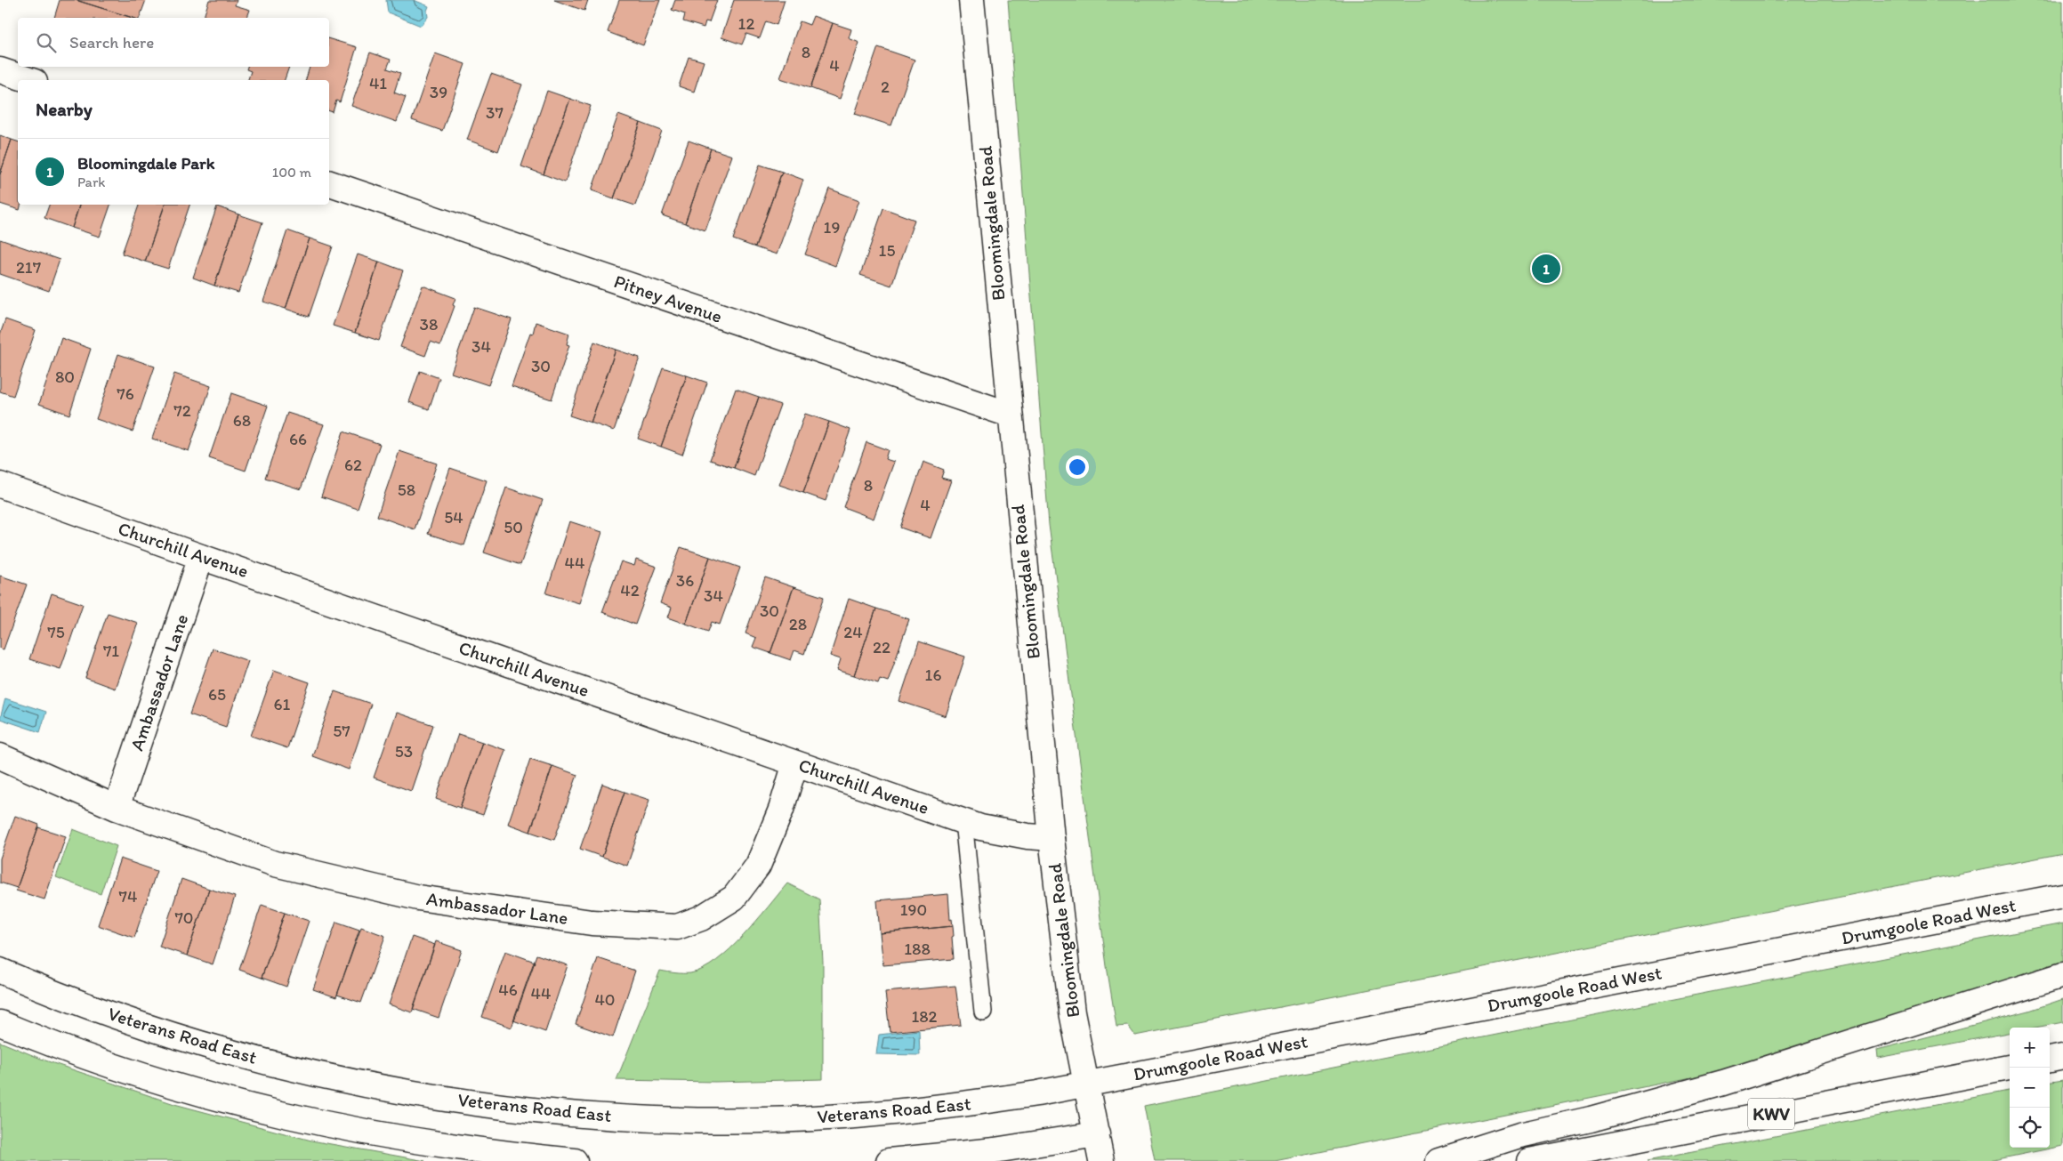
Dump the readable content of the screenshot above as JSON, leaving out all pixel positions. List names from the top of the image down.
{
  "streets": {
    "main road": [
      "Bloomingdale Road",
      "Pitney Avenue",
      "Churchill Avenue",
      "Ambassador Lane",
      "Drumgoole Road West",
      "Veterans Road East",
      "KWV"
    ]
  },
  "crossings": [
    ["Bloomingdale Road", "Pitney Avenue"],
    ["Bloomingdale Road", "Churchill Avenue"],
    ["Bloomingdale Road", "Drumgoole Road West"],
    ["Bloomingdale Road", "Veterans Road East"],
    ["Churchill Avenue", "Ambassador Lane"],
    ["Drumgoole Road West", "Veterans Road East"]
  ],
  "house_numbers": [
    "12",
    "8",
    "4",
    "41",
    "2",
    "39",
    "37",
    "19",
    "15",
    "217",
    "38",
    "34",
    "30",
    "80",
    "76",
    "72",
    "68",
    "66",
    "62",
    "8",
    "58",
    "4",
    "54",
    "50",
    "44",
    "36",
    "42",
    "34",
    "30",
    "28",
    "75",
    "24",
    "22",
    "71",
    "16",
    "65",
    "61",
    "57",
    "53",
    "74",
    "190",
    "70",
    "188",
    "46",
    "44",
    "40",
    "182"
  ],
  "page": {
    "search": "Search here",
    "heading": "Nearby",
    "list": [
      {
        "mark": "1",
        "name": "Bloomingdale Park",
        "note": "Park",
        "value": "100 m"
      }
    ],
    "pins": "1",
    "map_buttons": ["+", "−"]
  }
}
